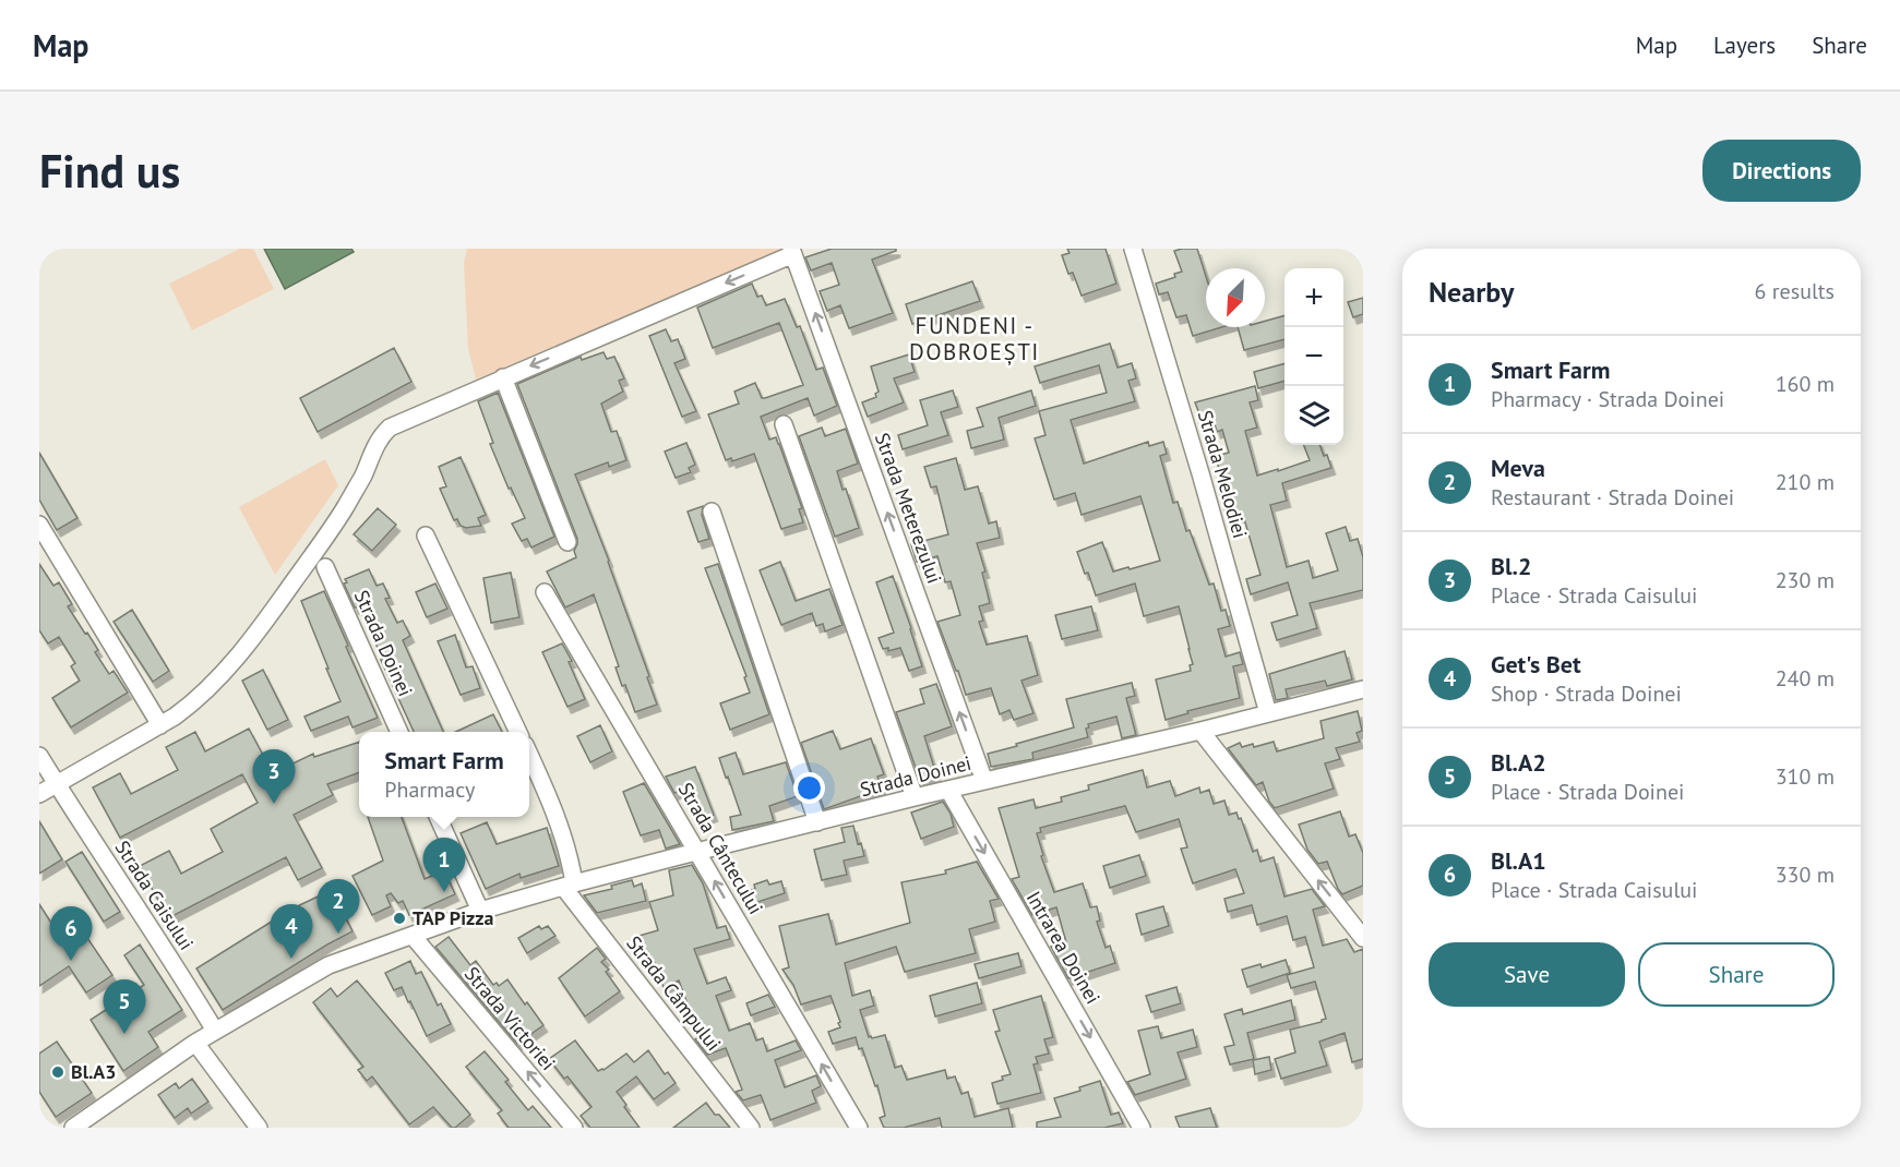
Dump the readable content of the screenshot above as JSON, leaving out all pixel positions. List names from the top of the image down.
{
  "streets": {
    "street": [
      "Strada Melodiei",
      "Strada Meterezului",
      "Strada Doinei",
      "Strada Cântecului",
      "Strada Caisului",
      "Intrarea Doinei",
      "Strada Câmpului",
      "Strada Victoriei"
    ]
  },
  "crossings": [
    ["Strada Melodiei", "Strada Doinei"],
    ["Strada Meterezului", "Strada Doinei"],
    ["Strada Doinei", "Strada Cântecului"],
    ["Strada Doinei", "Strada Caisului"],
    ["Strada Doinei", "Intrarea Doinei"],
    ["Strada Doinei", "Strada Câmpului"],
    ["Strada Doinei", "Strada Victoriei"]
  ],
  "one_way": ["Strada Cântecului", "Intrarea Doinei", "Strada Victoriei"],
  "districts": ["FUNDENI - DOBROEȘTI"],
  "places": ["TAP Pizza", "Bl.A3"],
  "north": "bottom left",
  "page": {
    "header": "Map",
    "nav": ["Map", "Layers", "Share"],
    "buttons": [
      "Directions",
      ["Save", "Share"]
    ],
    "title": "Find us",
    "heading": ["Nearby", "6 results"],
    "map_buttons": ["+", "−"],
    "list": [
      {
        "mark": "1",
        "name": "Smart Farm",
        "note": "Pharmacy · Strada Doinei",
        "value": "160 m"
      },
      {
        "mark": "2",
        "name": "Meva",
        "note": "Restaurant · Strada Doinei",
        "value": "210 m"
      },
      {
        "mark": "3",
        "name": "Bl.2",
        "note": "Place · Strada Caisului",
        "value": "230 m"
      },
      {
        "mark": "4",
        "name": "Get's Bet",
        "note": "Shop · Strada Doinei",
        "value": "240 m"
      },
      {
        "mark": "5",
        "name": "Bl.A2",
        "note": "Place · Strada Doinei",
        "value": "310 m"
      },
      {
        "mark": "6",
        "name": "Bl.A1",
        "note": "Place · Strada Caisului",
        "value": "330 m"
      }
    ],
    "popup": ["Smart Farm", "Pharmacy"],
    "pins": [
      "3",
      "1",
      "2",
      "4",
      "6",
      "5"
    ]
  }
}
